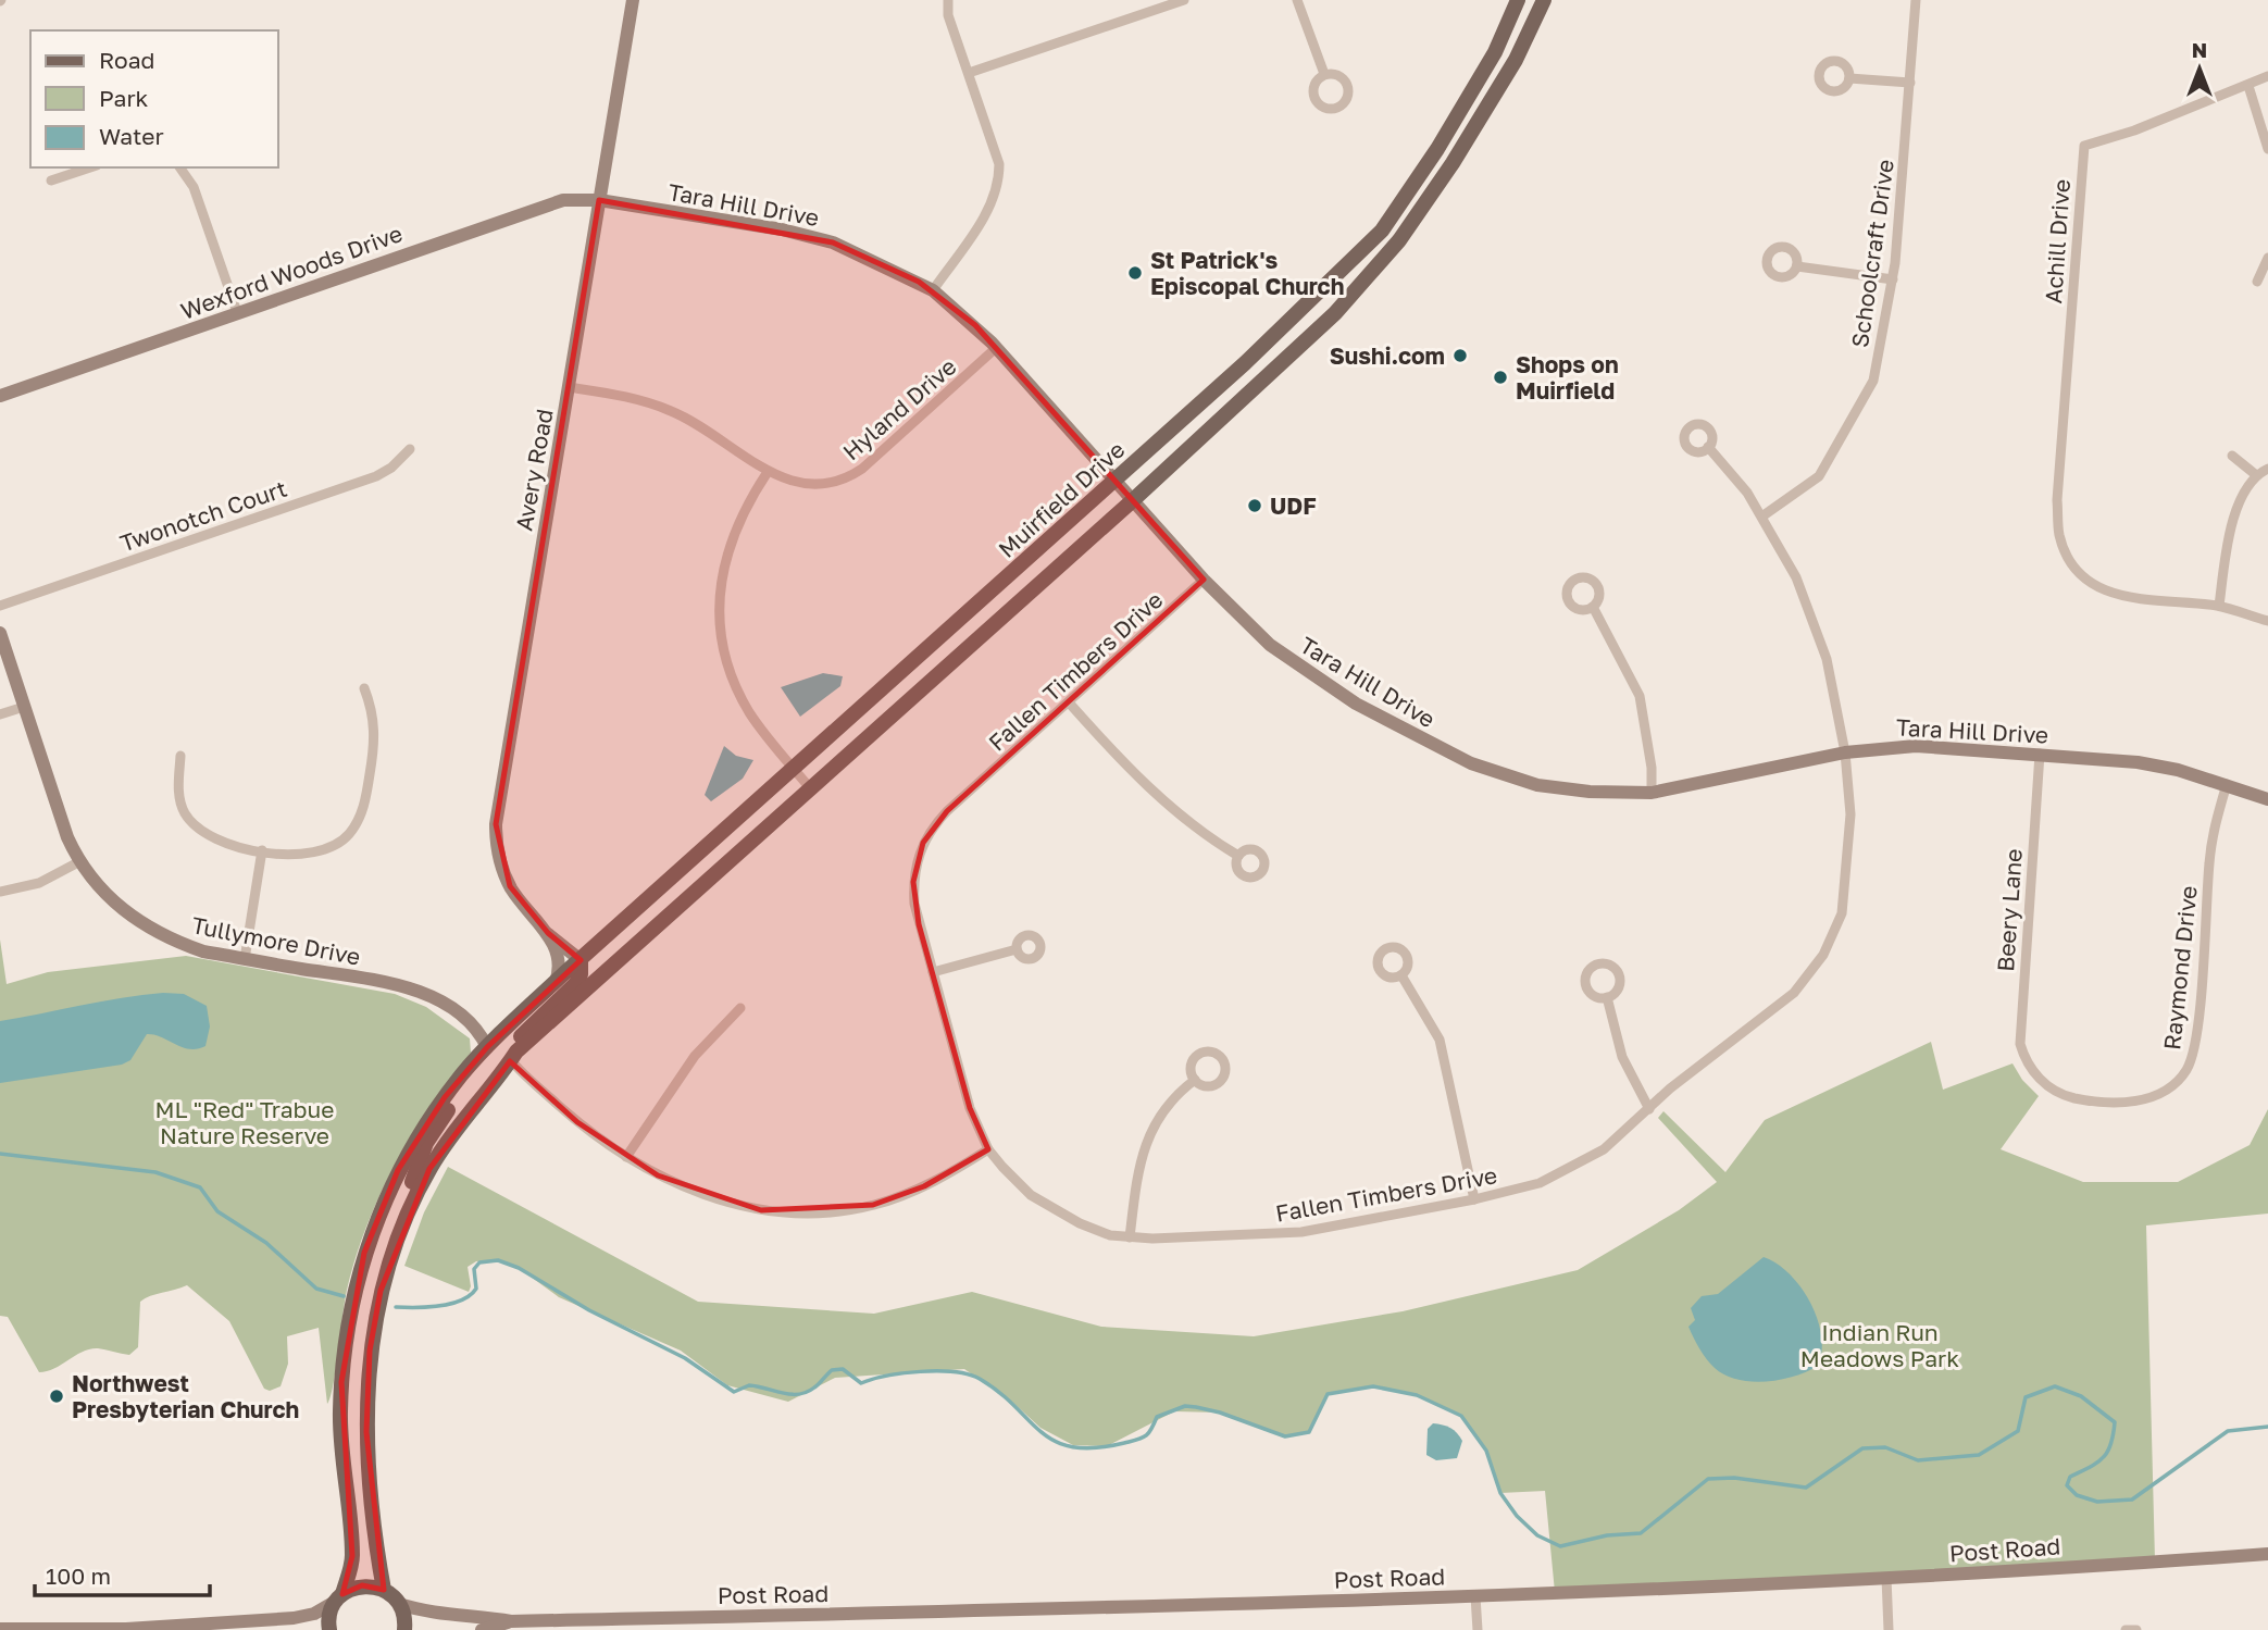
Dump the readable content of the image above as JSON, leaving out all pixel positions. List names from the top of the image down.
{
  "streets": {
    "main road": ["Muirfield Drive"],
    "street": [
      "Tara Hill Drive",
      "Achill Drive",
      "Schoolcraft Drive",
      "Wexford Woods Drive",
      "Hyland Drive",
      "Avery Road",
      "Twonotch Court",
      "Fallen Timbers Drive",
      "Beery Lane",
      "Tullymore Drive",
      "Raymond Drive",
      "Post Road"
    ]
  },
  "crossings": [
    ["Tara Hill Drive", "Wexford Woods Drive"],
    ["Tara Hill Drive", "Hyland Drive"],
    ["Tara Hill Drive", "Avery Road"],
    ["Tara Hill Drive", "Muirfield Drive"],
    ["Tara Hill Drive", "Fallen Timbers Drive"],
    ["Tara Hill Drive", "Beery Lane"],
    ["Tara Hill Drive", "Raymond Drive"],
    ["Schoolcraft Drive", "Fallen Timbers Drive"],
    ["Wexford Woods Drive", "Avery Road"],
    ["Hyland Drive", "Avery Road"],
    ["Avery Road", "Muirfield Drive"],
    ["Muirfield Drive", "Tullymore Drive"],
    ["Beery Lane", "Raymond Drive"]
  ],
  "parks": ["ML \"Red\" Trabue Nature Reserve", "Indian Run Meadows Park"],
  "places": [
    "St Patrick's Episcopal Church",
    "Sushi.com",
    "Shops on Muirfield",
    "UDF",
    "Northwest Presbyterian Church"
  ],
  "legend": ["Road", "Park", "Water"],
  "scale_bar": "100 m",
  "north": "top"
}
